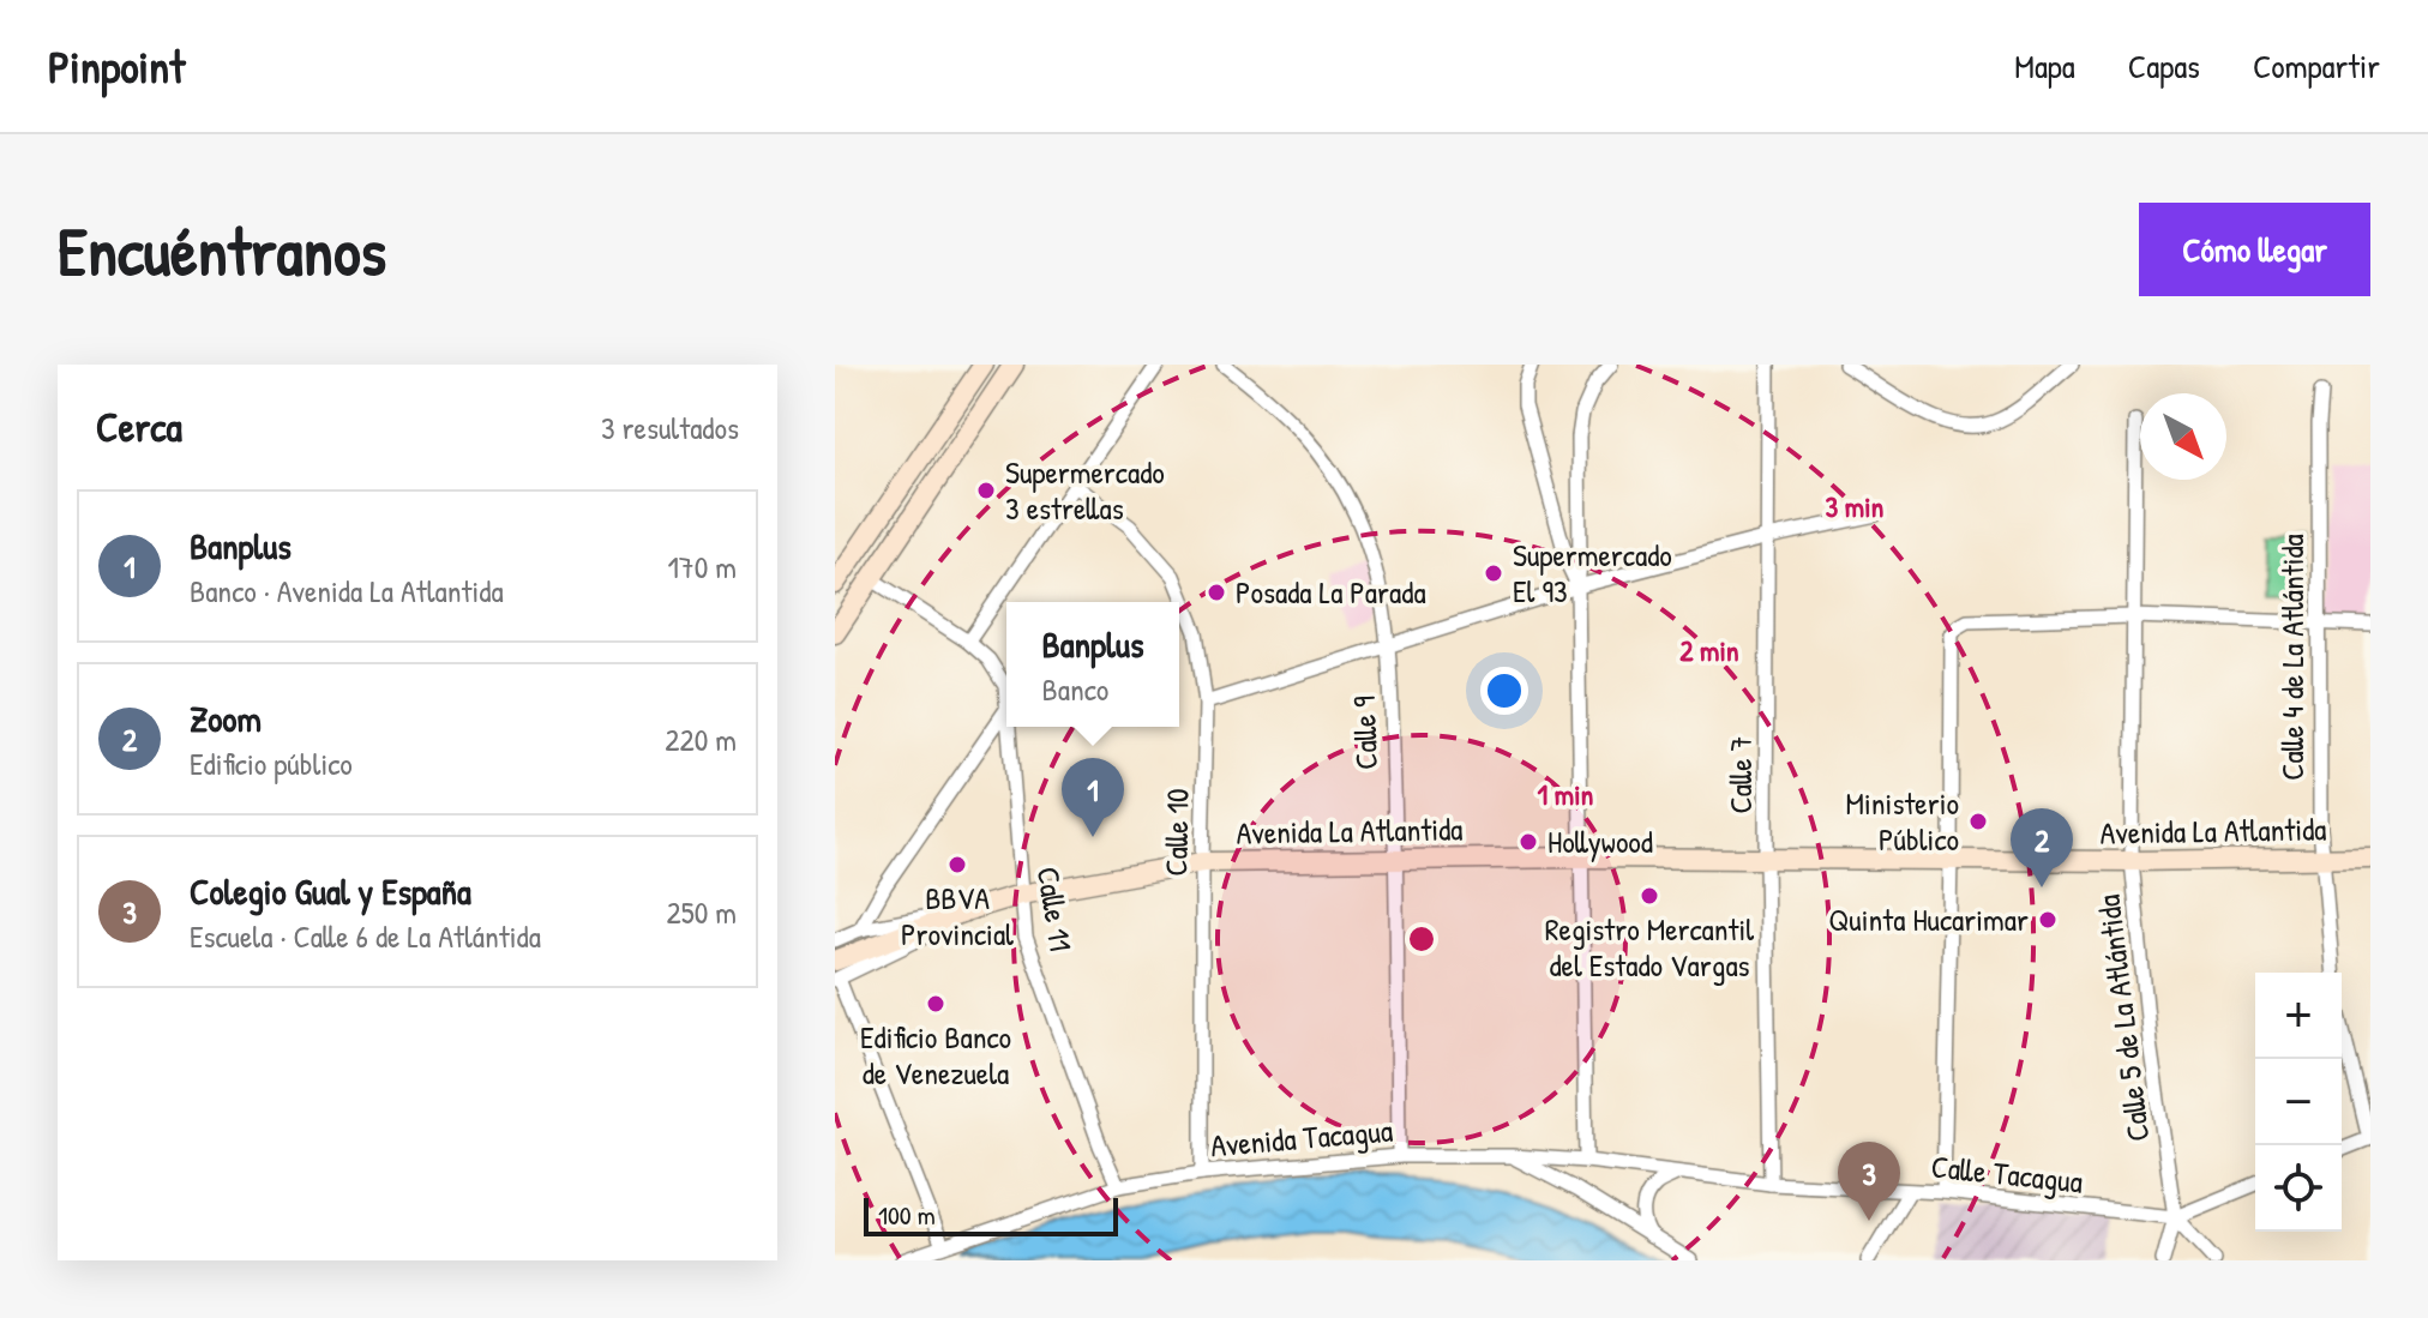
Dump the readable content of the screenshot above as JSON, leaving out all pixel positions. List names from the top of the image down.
{
  "streets": {
    "street": [
      "Calle 4 de La Atlántida",
      "Calle 9",
      "Calle 7",
      "Avenida La Atlantida",
      "Calle 10",
      "Calle 11",
      "Calle 5 de La Atlántida",
      "Avenida Tacagua",
      "Calle Tacagua"
    ]
  },
  "crossings": [
    ["Calle 4 de La Atlántida", "Avenida La Atlantida"],
    ["Calle 9", "Avenida La Atlantida"],
    ["Calle 9", "Avenida Tacagua"],
    ["Calle 7", "Avenida La Atlantida"],
    ["Calle 7", "Calle Tacagua"],
    ["Avenida La Atlantida", "Calle 10"],
    ["Avenida La Atlantida", "Calle 11"],
    ["Avenida La Atlantida", "Calle 5 de La Atlántida"],
    ["Calle 10", "Avenida Tacagua"],
    ["Calle 11", "Avenida Tacagua"],
    ["Calle 5 de La Atlántida", "Calle Tacagua"],
    ["Avenida Tacagua", "Calle Tacagua"]
  ],
  "places": [
    "Supermercado 3 estrellas",
    "Supermercado El 93",
    "Posada La Parada",
    "Ministerio Público",
    "Hollywood",
    "BBVA Provincial",
    "Registro Mercantil del Estado Vargas",
    "Quinta Hucarimar",
    "Edificio Banco de Venezuela"
  ],
  "scale_bar": "100 m",
  "north": "bottom right",
  "page": {
    "header": "Pinpoint",
    "nav": ["Mapa", "Capas", "Compartir"],
    "buttons": "Cómo llegar",
    "title": "Encuéntranos",
    "heading": ["Cerca", "3 resultados"],
    "list": [
      {
        "mark": "1",
        "name": "Banplus",
        "note": "Banco · Avenida La Atlantida",
        "value": "170 m"
      },
      {
        "mark": "2",
        "name": "Zoom",
        "note": "Edificio público",
        "value": "220 m"
      },
      {
        "mark": "3",
        "name": "Colegio Gual y España",
        "note": "Escuela · Calle 6 de La Atlántida",
        "value": "250 m"
      }
    ],
    "popup": ["Banplus", "Banco"],
    "pins": ["1", "2", "3"],
    "map_buttons": ["+", "−"],
    "scale": "100 m"
  },
  "rings": ["3 min", "2 min", "1 min"]
}
